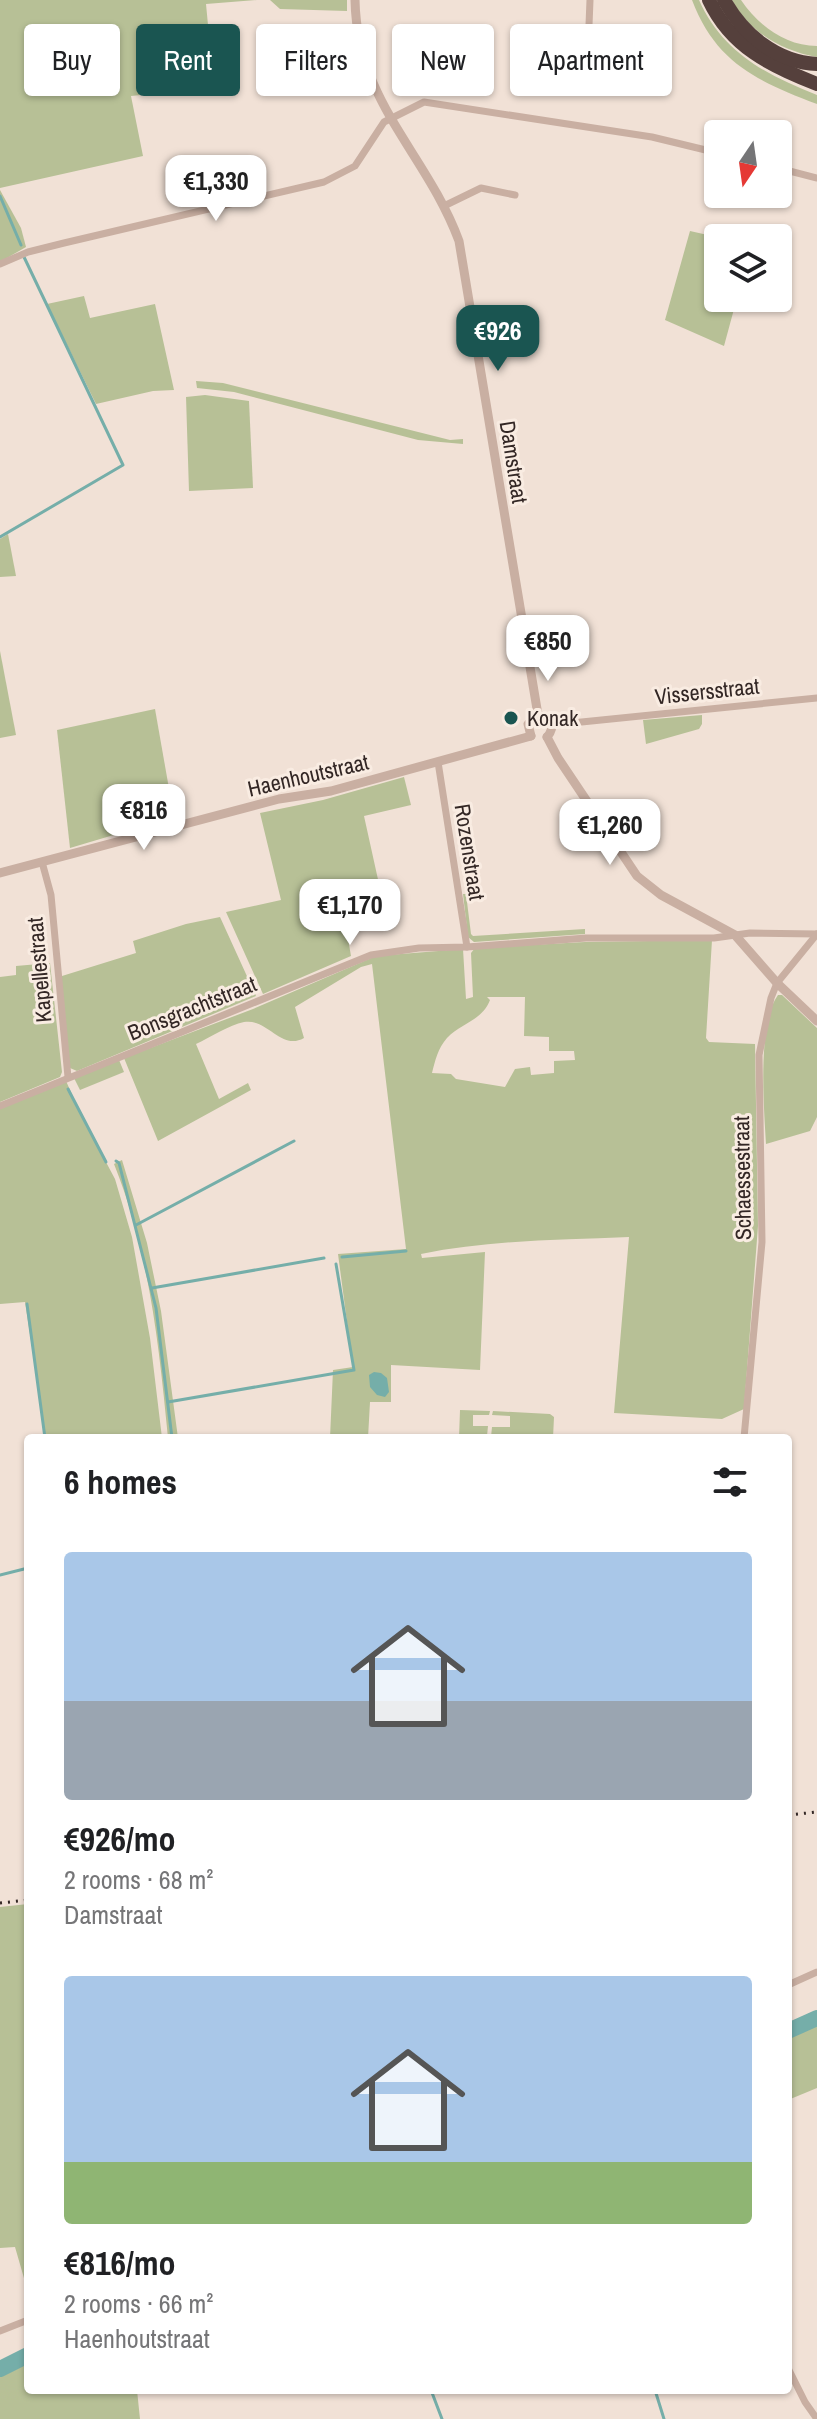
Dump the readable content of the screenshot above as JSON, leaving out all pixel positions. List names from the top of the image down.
{
  "streets": {
    "street": [
      "Damstraat",
      "Vissersstraat",
      "Haenhoutstraat",
      "Rozenstraat",
      "Kapellestraat",
      "Bonsgrachtstraat",
      "Schaessestraat"
    ]
  },
  "crossings": [
    ["Damstraat", "Vissersstraat"],
    ["Damstraat", "Haenhoutstraat"],
    ["Vissersstraat", "Haenhoutstraat"],
    ["Haenhoutstraat", "Rozenstraat"],
    ["Haenhoutstraat", "Kapellestraat"],
    ["Rozenstraat", "Bonsgrachtstraat"],
    ["Kapellestraat", "Bonsgrachtstraat"],
    ["Bonsgrachtstraat", "Schaessestraat"]
  ],
  "places": ["Konak"],
  "north": "bottom",
  "page": {
    "chip": [
      "Buy",
      "Rent",
      "Filters",
      "New",
      "Apartment"
    ],
    "price": [
      "€1,330",
      "€926",
      "€850",
      "€816",
      "€1,260",
      "€1,170"
    ],
    "heading": "6 homes",
    "list": [
      {
        "name": "€926/mo",
        "note": "2 rooms · 68 m² · Damstraat"
      },
      {
        "name": "€816/mo",
        "note": "2 rooms · 66 m² · Haenhoutstraat"
      }
    ]
  }
}
